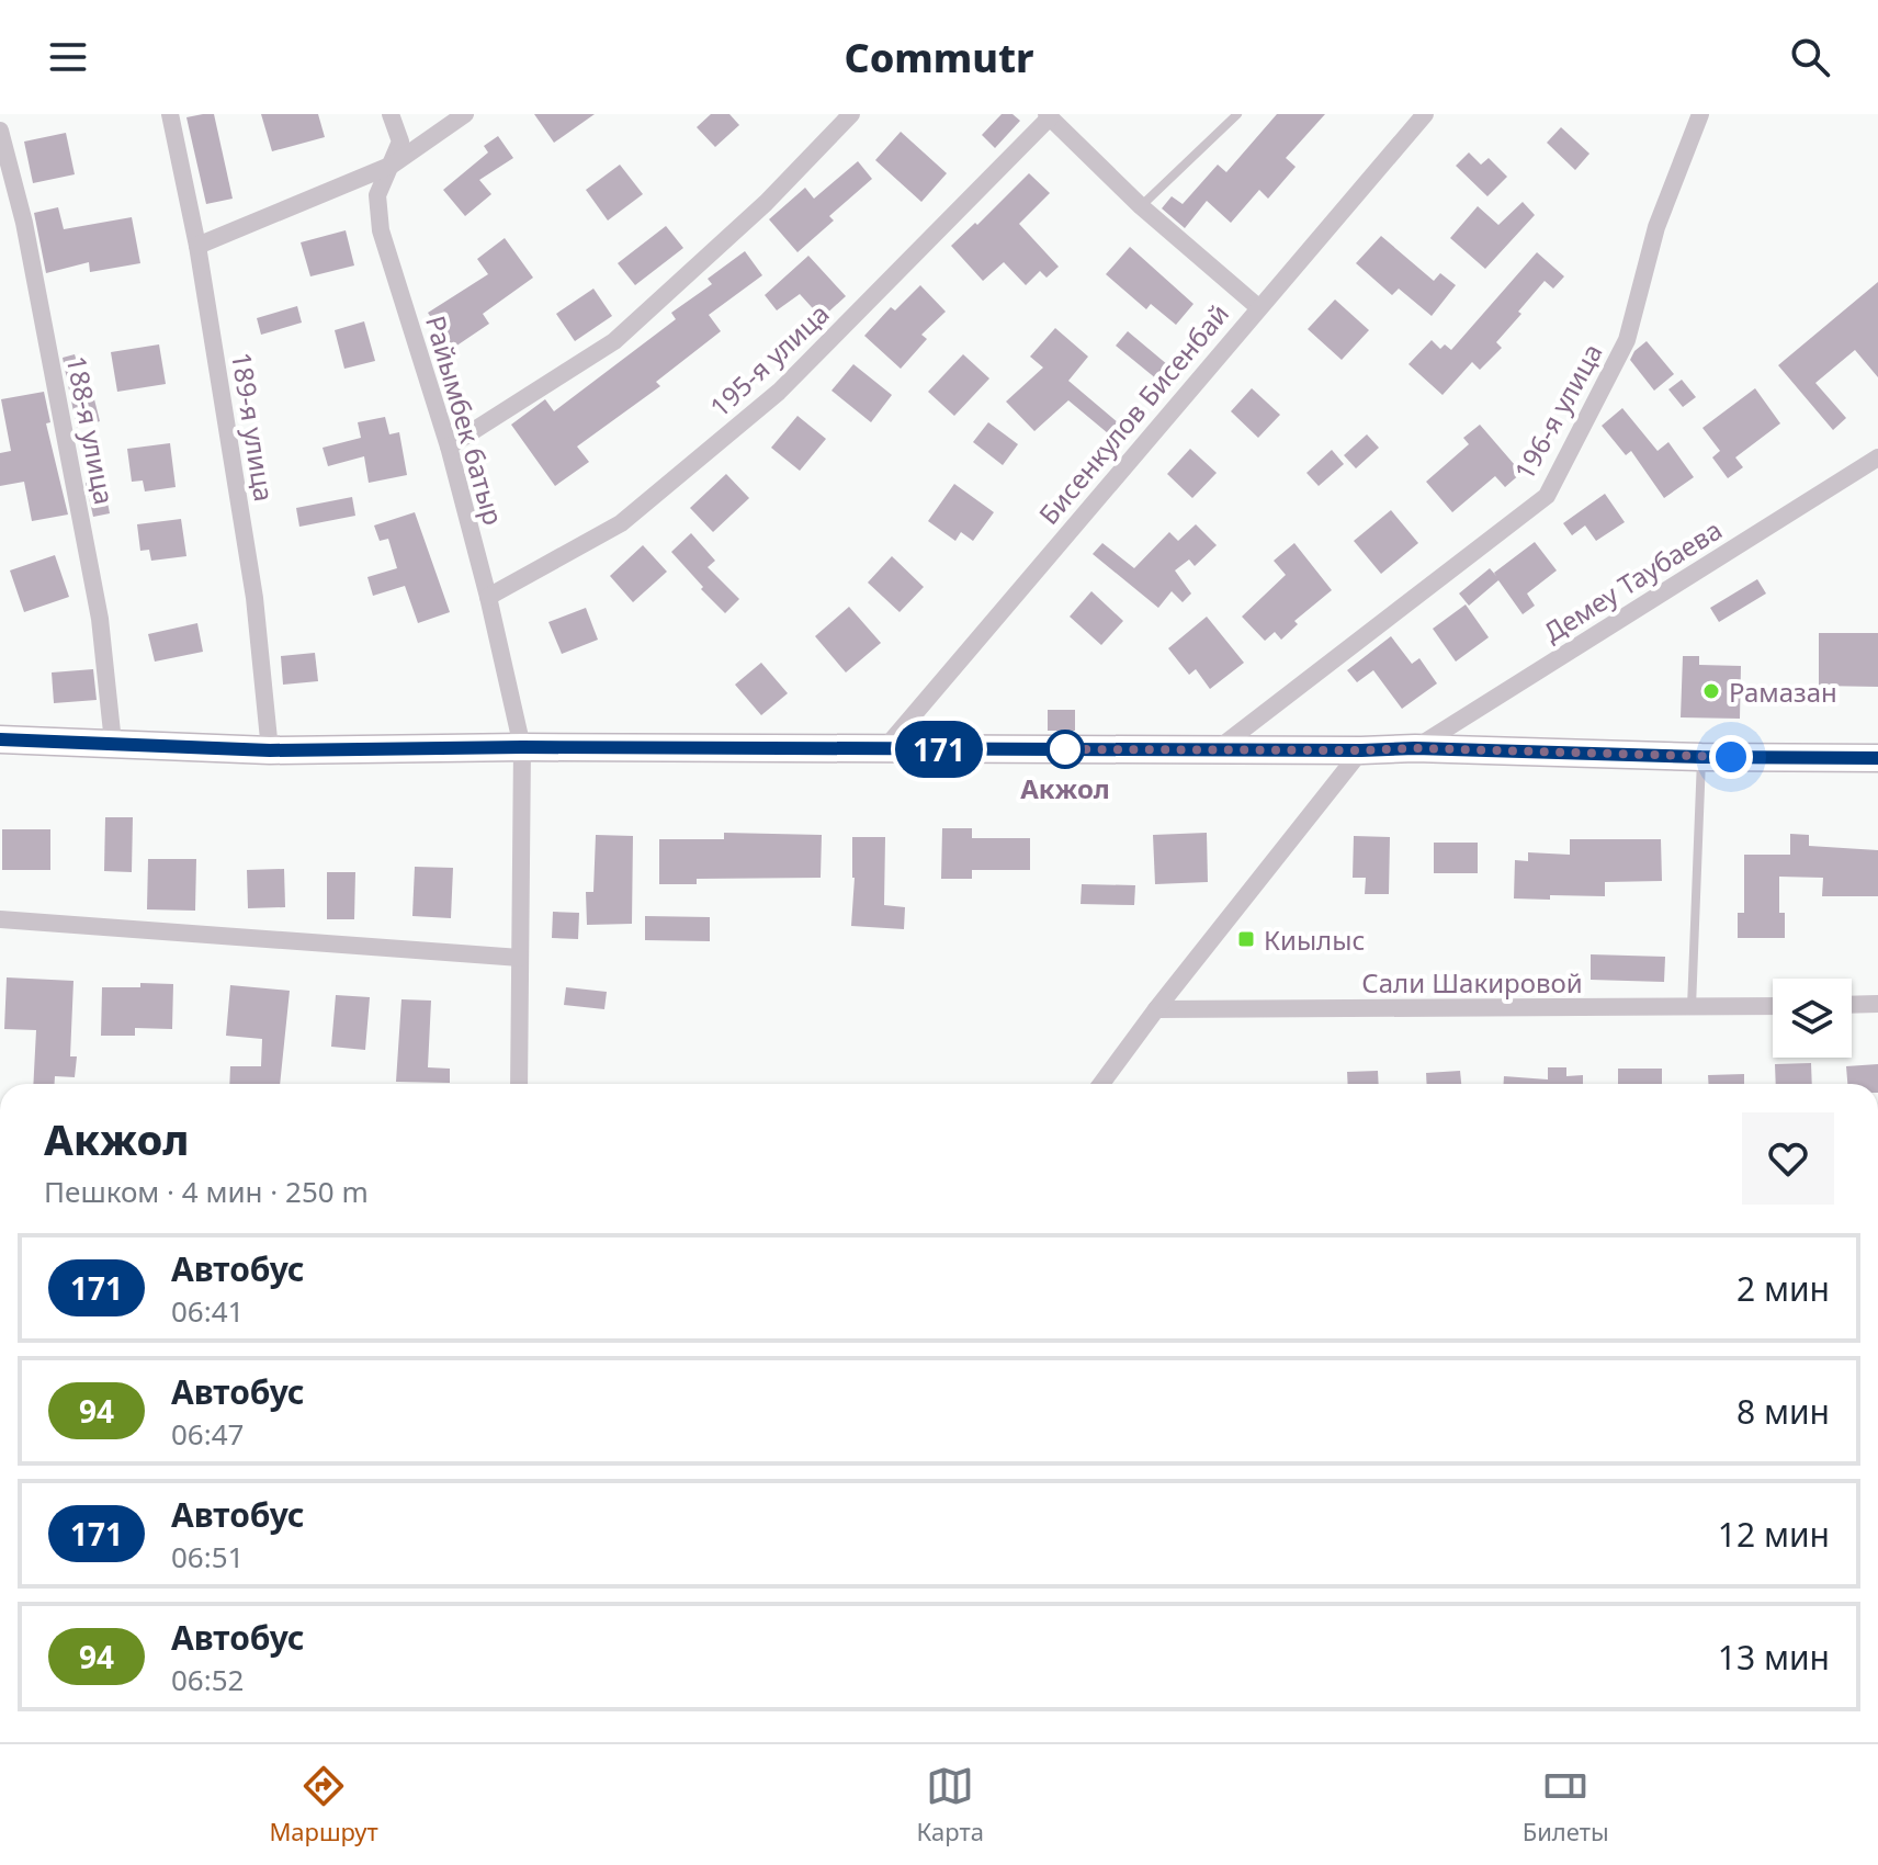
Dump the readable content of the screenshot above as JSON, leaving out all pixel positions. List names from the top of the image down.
{
  "streets": {
    "street": [
      "195-я улица",
      "196-я улица",
      "Бисенкулов Бисенбай",
      "Райымбек батыр",
      "189-я улица",
      "188-я улица",
      "Демеу Таубаева",
      "Сали Шакировой"
    ]
  },
  "crossings": [
    ["195-я улица", "Райымбек батыр"]
  ],
  "places": {
    "other": ["Рамазан", "Акжол"],
    "transit": ["Киылыс"]
  },
  "lines": ["bus line 171"],
  "page": {
    "header": "Commutr",
    "on_map": "171",
    "heading": ["Акжол", "Пешком · 4 мин · 250 m"],
    "list": [
      {
        "mark": "171",
        "name": "Автобус",
        "note": "06:41",
        "value": "2 мин"
      },
      {
        "mark": "94",
        "name": "Автобус",
        "note": "06:47",
        "value": "8 мин"
      },
      {
        "mark": "171",
        "name": "Автобус",
        "note": "06:51",
        "value": "12 мин"
      },
      {
        "mark": "94",
        "name": "Автобус",
        "note": "06:52",
        "value": "13 мин"
      }
    ],
    "tabs": ["Маршрут", "Карта", "Билеты"]
  }
}
